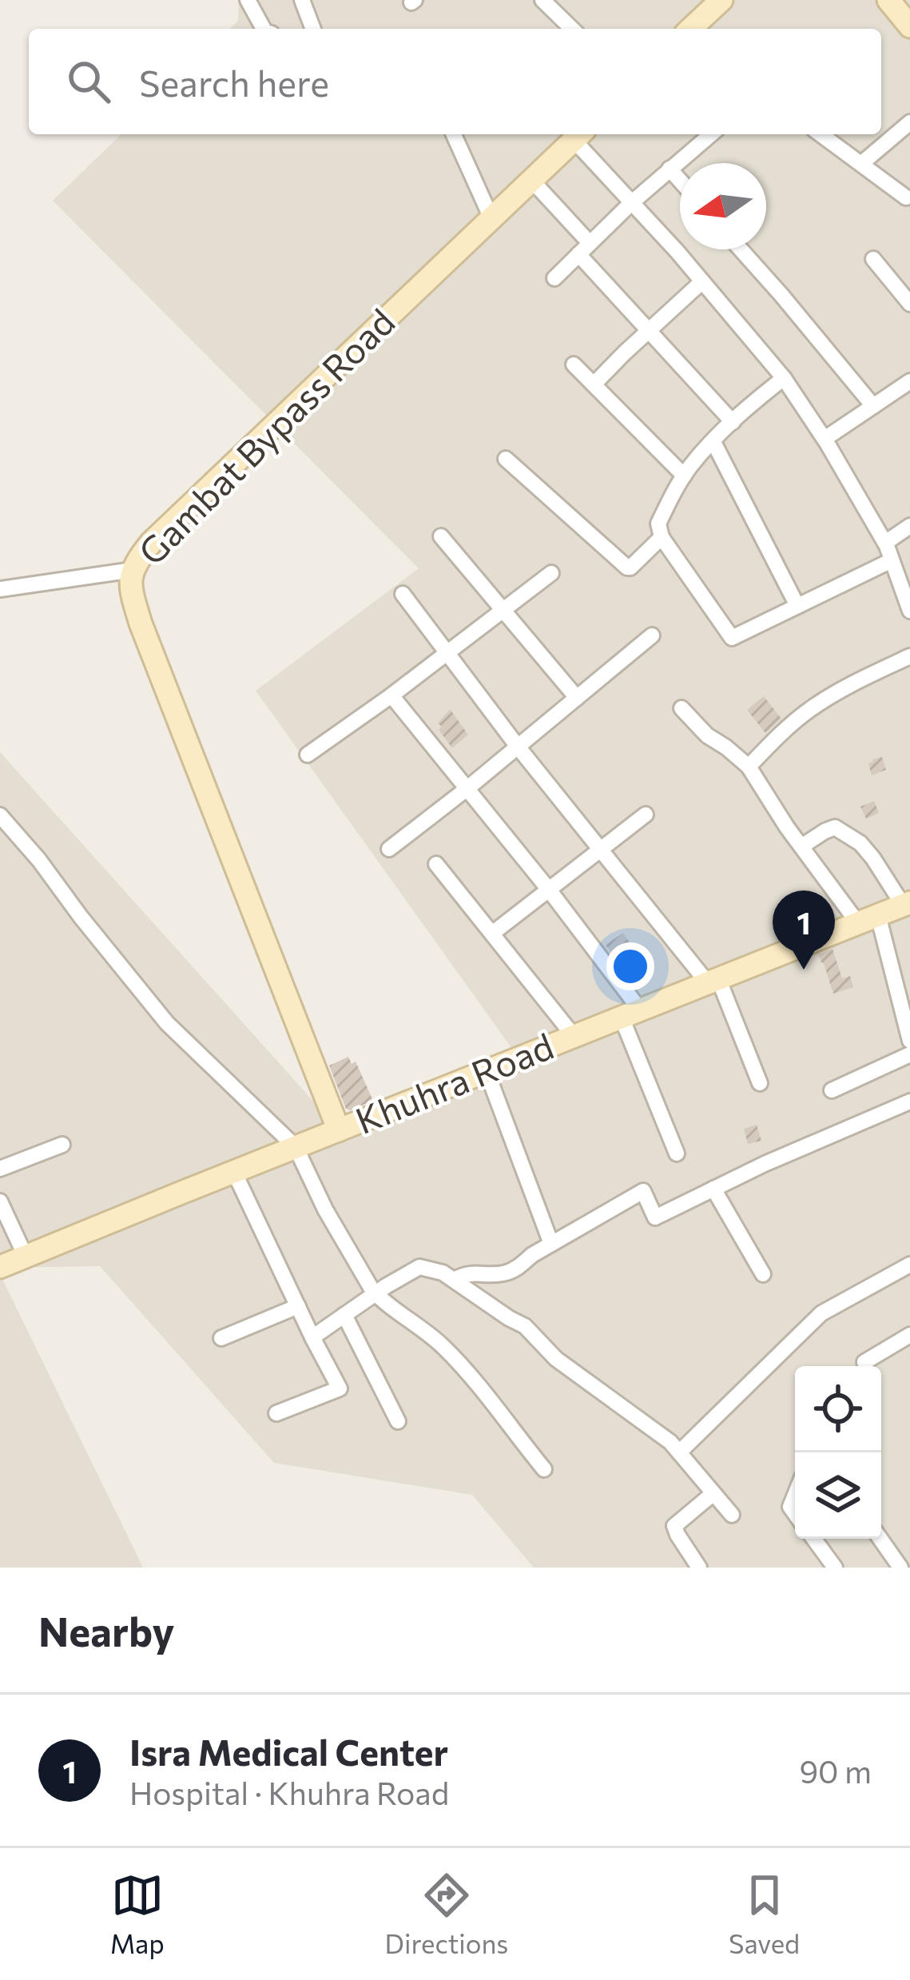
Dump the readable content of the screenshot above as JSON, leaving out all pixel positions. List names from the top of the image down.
{
  "streets": {
    "street": ["Gambat Bypass Road", "Khuhra Road"]
  },
  "crossings": [
    ["Gambat Bypass Road", "Khuhra Road"]
  ],
  "north": "left",
  "page": {
    "search": "Search here",
    "pins": "1",
    "heading": "Nearby",
    "list": [
      {
        "mark": "1",
        "name": "Isra Medical Center",
        "note": "Hospital · Khuhra Road",
        "value": "90 m"
      }
    ],
    "nav": ["Map", "Directions", "Saved"]
  }
}
